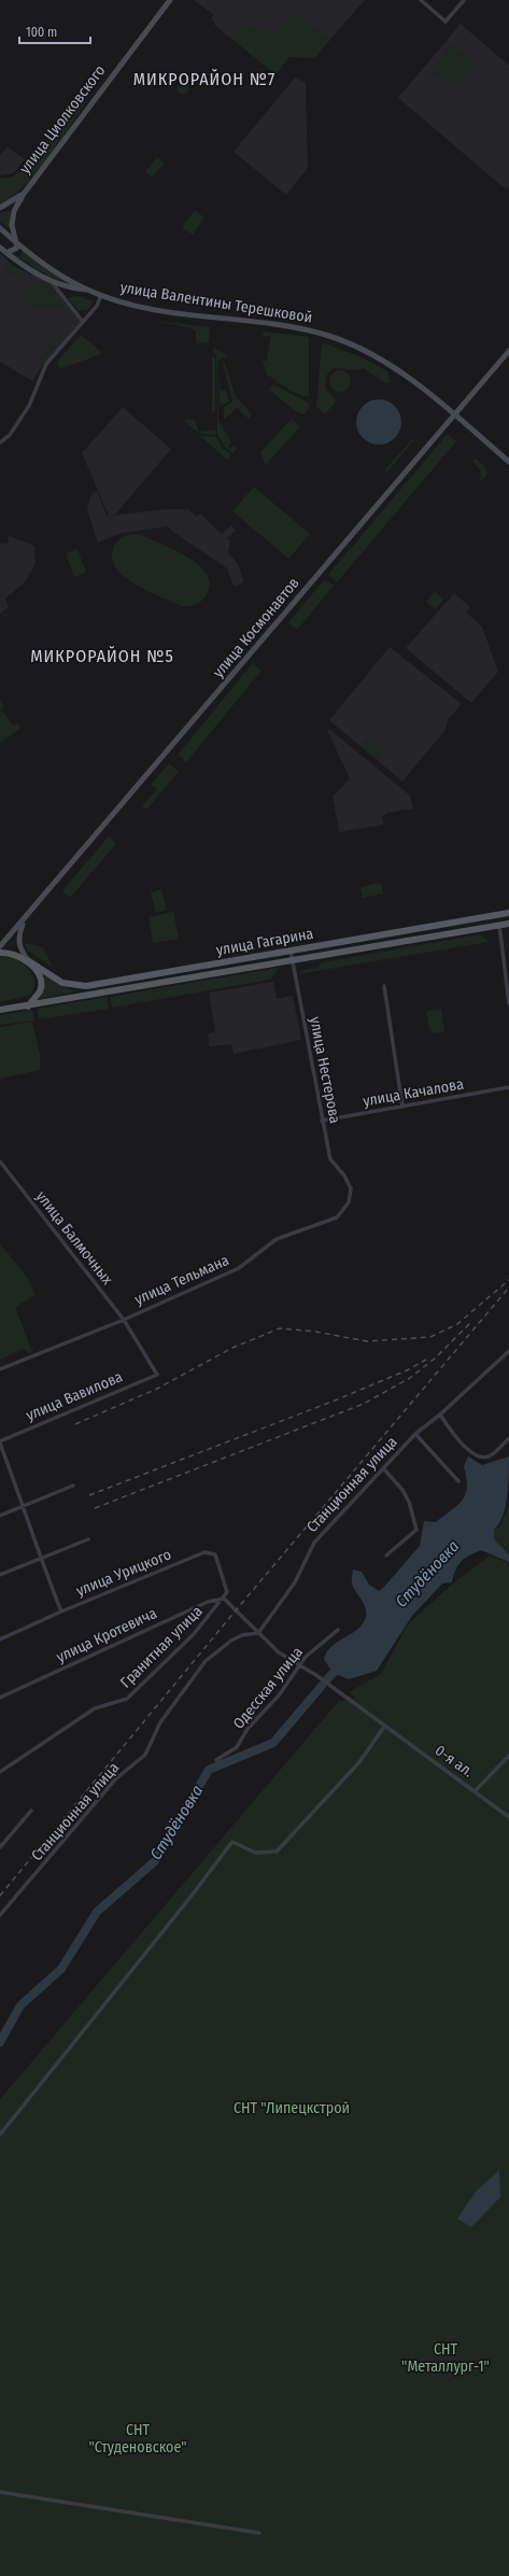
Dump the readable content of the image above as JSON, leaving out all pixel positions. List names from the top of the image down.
{
  "streets": {
    "main road": [
      "улица Циолковского",
      "улица Валентины Терешковой",
      "улица Космонавтов",
      "улица Гагарина"
    ],
    "street": [
      "улица Нестерова",
      "улица Качалова",
      "улица Балмочных",
      "улица Тельмана",
      "улица Вавилова",
      "Станционная улица",
      "улица Урицкого",
      "улица Кротевича",
      "Гранитная улица",
      "Одесская улица",
      "0-я ал."
    ]
  },
  "crossings": [
    ["улица Валентины Терешковой", "улица Космонавтов"],
    ["улица Космонавтов", "улица Гагарина"],
    ["улица Гагарина", "улица Нестерова"],
    ["улица Нестерова", "улица Качалова"],
    ["улица Нестерова", "улица Тельмана"],
    ["улица Балмочных", "улица Тельмана"],
    ["улица Балмочных", "улица Вавилова"],
    ["Станционная улица", "0-я ал."],
    ["улица Урицкого", "улица Кротевича"],
    ["улица Урицкого", "Гранитная улица"],
    ["улица Урицкого", "0-я ал."],
    ["улица Кротевича", "Гранитная улица"],
    ["улица Кротевича", "0-я ал."],
    ["Гранитная улица", "0-я ал."],
    ["Одесская улица", "0-я ал."]
  ],
  "districts": ["МИКРОРАЙОН №7", "МИКРОРАЙОН №5"],
  "water": ["Студёновка"],
  "parks": ["СНТ \"Липецкстрой", "СНТ \"Металлург-1\"", "СНТ \"Студеновское\""],
  "scale_bar": "100 m"
}
